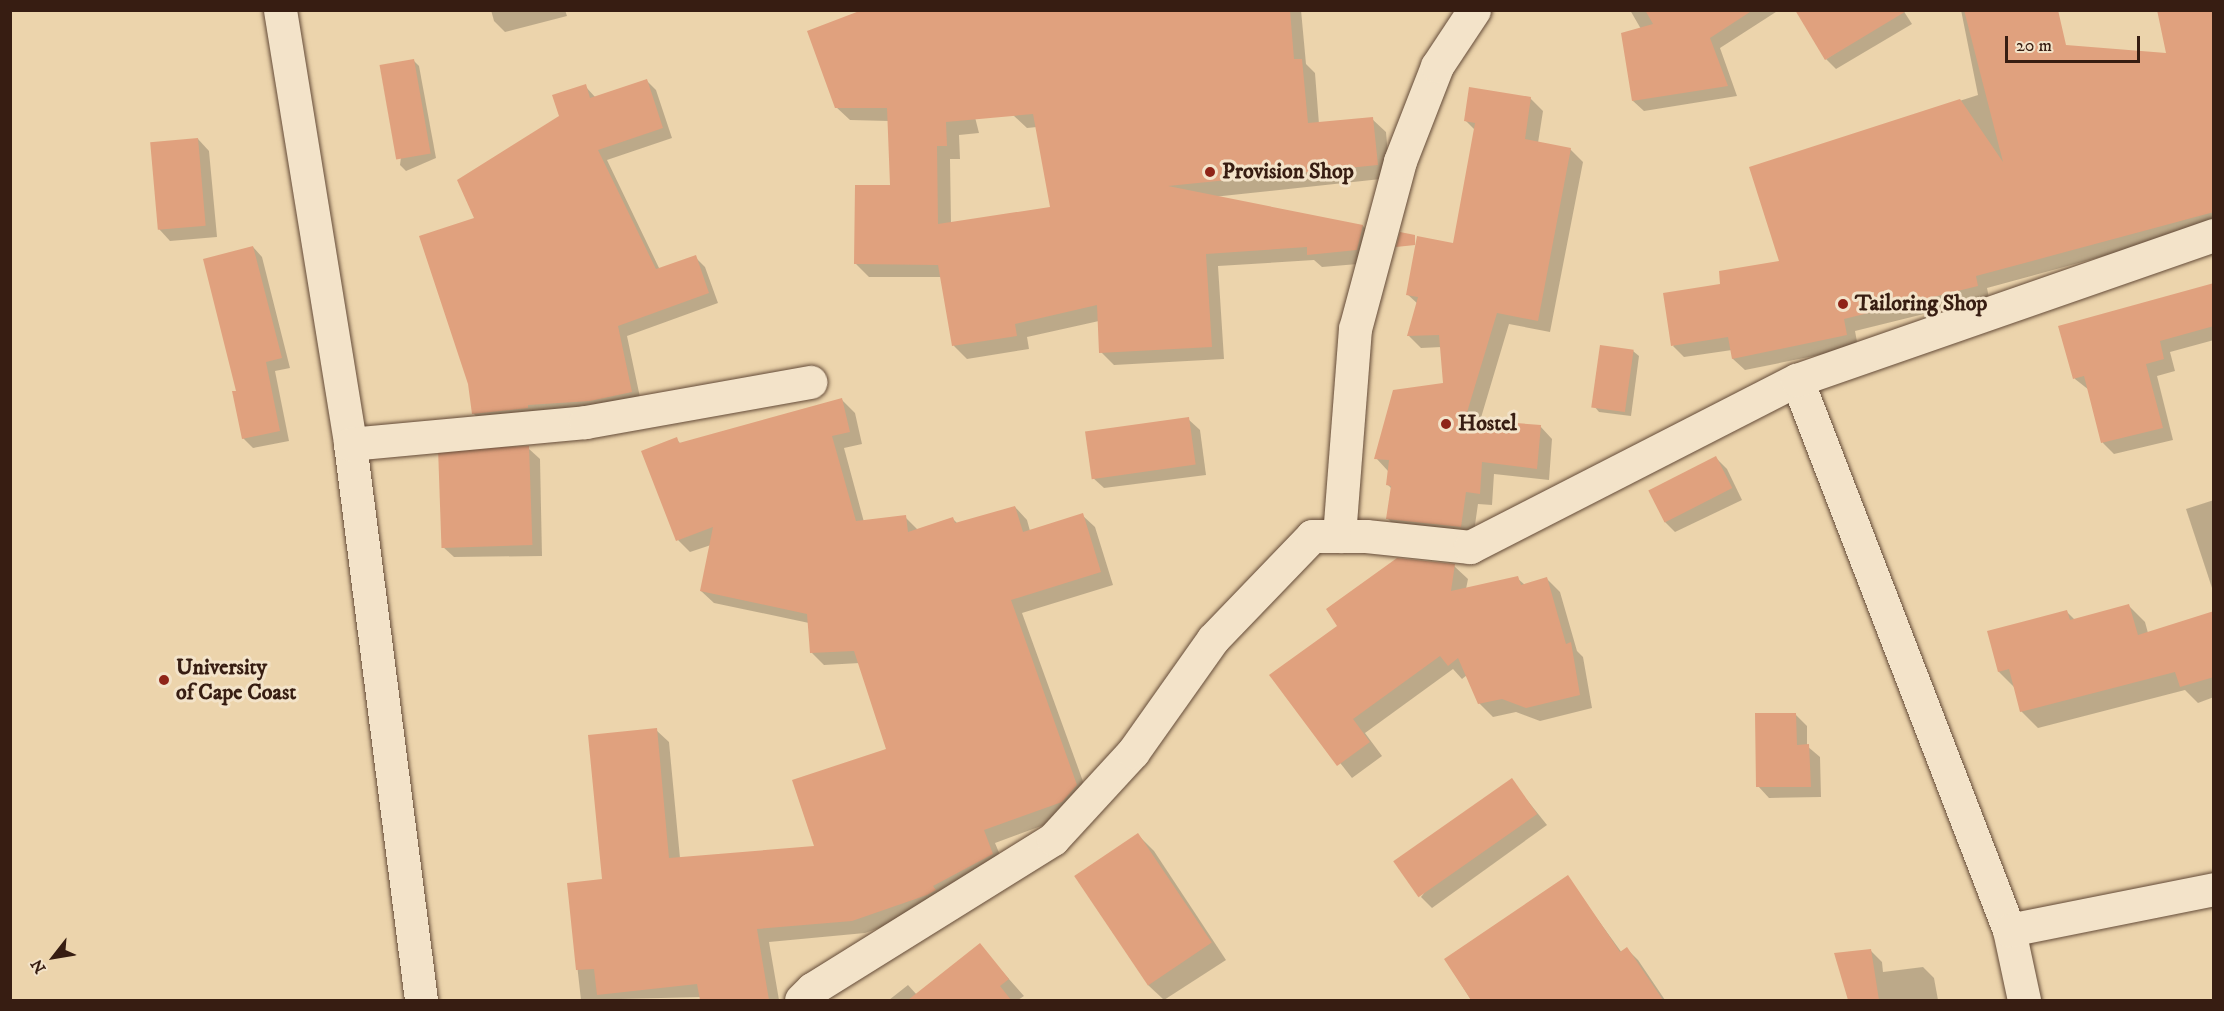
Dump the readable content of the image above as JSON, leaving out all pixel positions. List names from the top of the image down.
{
  "places": [
    "Provision Shop",
    "Tailoring Shop",
    "Hostel",
    "University of Cape Coast"
  ],
  "scale_bar": "20 m",
  "north": "bottom left"
}
